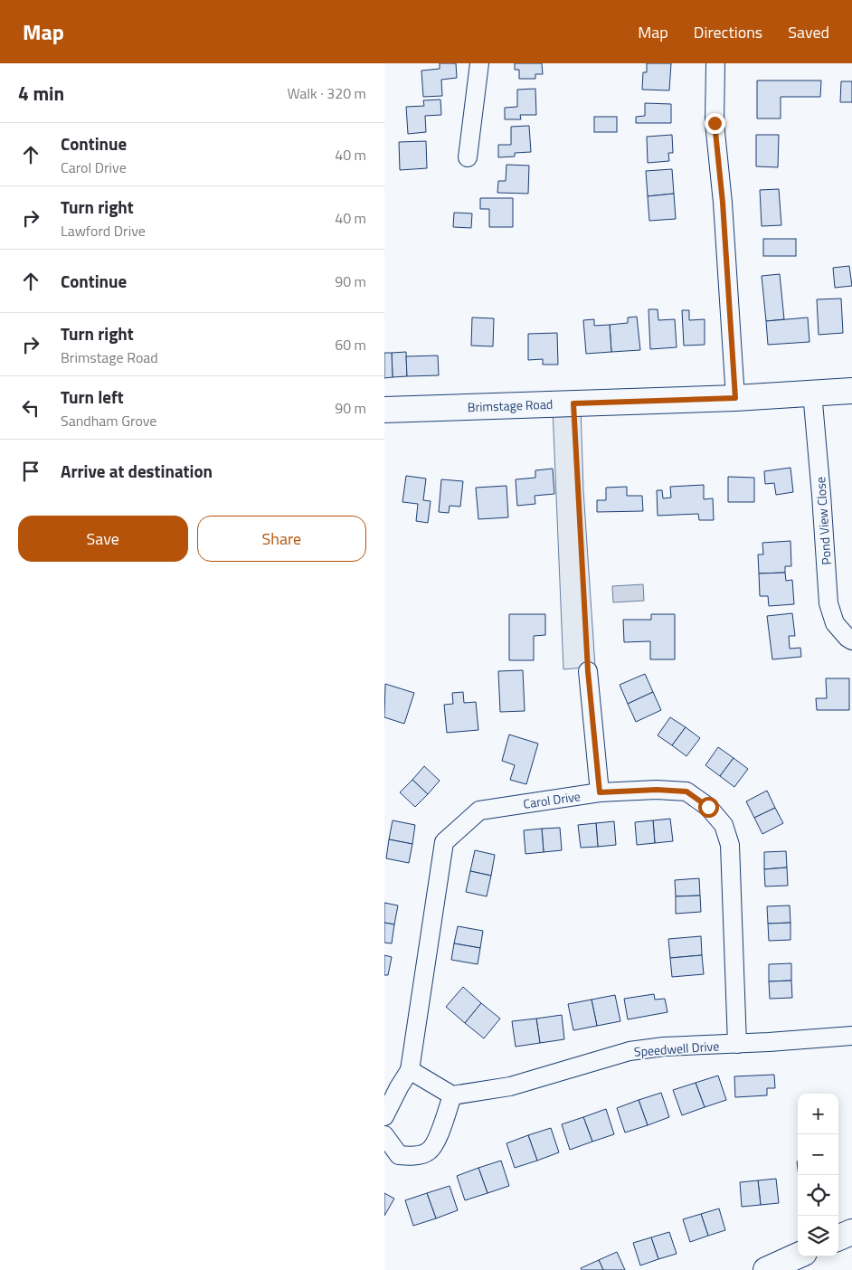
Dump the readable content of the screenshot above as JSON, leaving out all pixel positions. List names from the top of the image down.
{
  "streets": {
    "main road": ["Brimstage Road"],
    "street": ["Pond View Close", "Carol Drive", "Speedwell Drive"]
  },
  "crossings": [
    ["Brimstage Road", "Pond View Close"],
    ["Carol Drive", "Speedwell Drive"]
  ],
  "page": {
    "header": "Map",
    "nav": ["Map", "Directions", "Saved"],
    "heading": ["4 min", "Walk · 320 m"],
    "list": [
      ["Continue", "Carol Drive", "40 m"],
      ["Turn right", "Lawford Drive", "40 m"],
      ["Continue", "90 m"],
      ["Turn right", "Brimstage Road", "60 m"],
      ["Turn left", "Sandham Grove", "90 m"],
      "Arrive at destination"
    ],
    "buttons": ["Save", "Share"],
    "map_buttons": ["+", "−"]
  }
}
